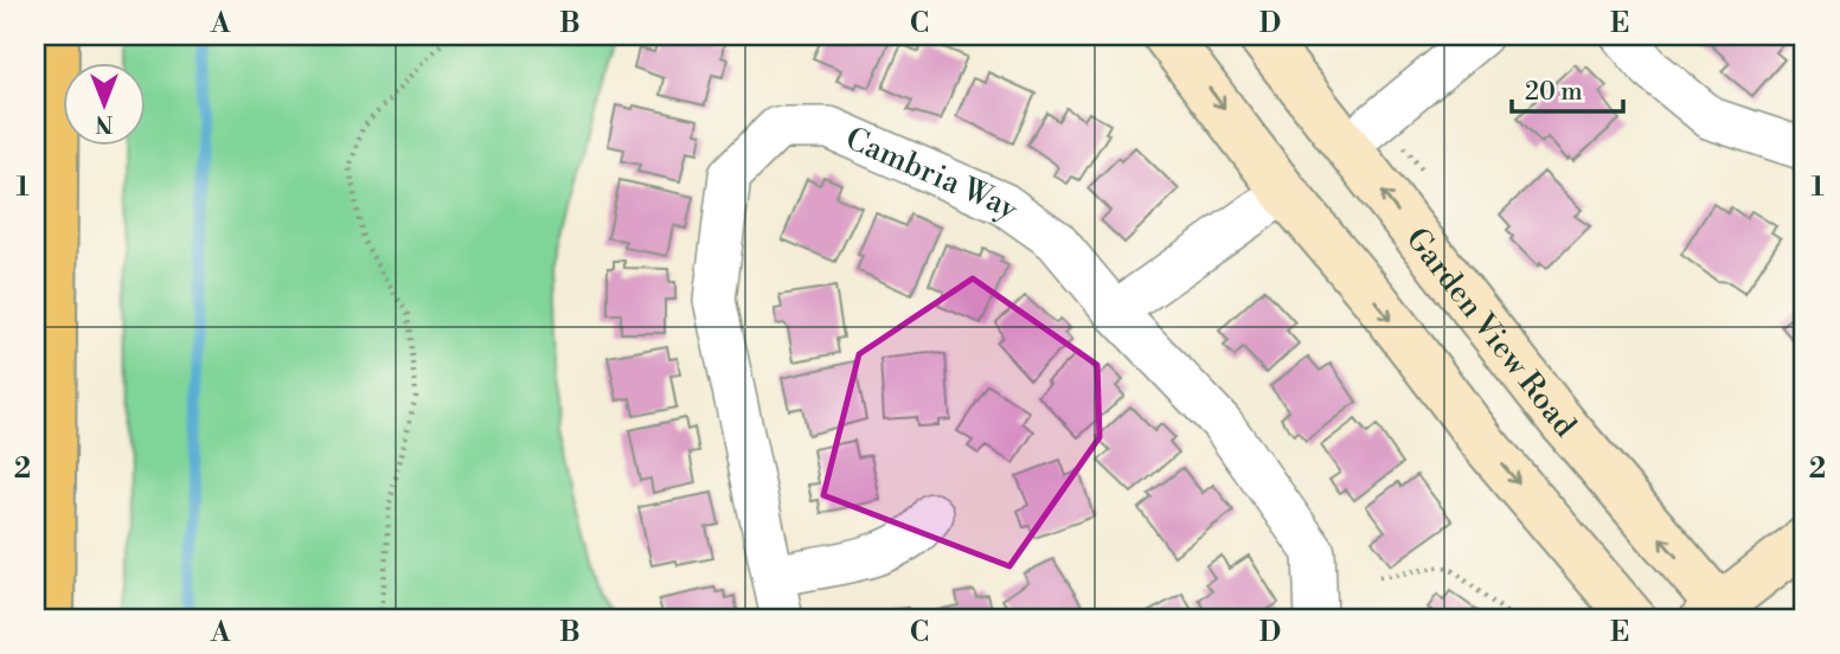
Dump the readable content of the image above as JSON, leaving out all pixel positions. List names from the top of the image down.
{
  "streets": {
    "main road": ["Garden View Road"],
    "street": ["Cambria Way"]
  },
  "scale_bar": "20 m",
  "north": "bottom",
  "grid": {
    "columns": [
      "A",
      "B",
      "C",
      "D",
      "E"
    ],
    "rows": ["1", "2"]
  }
}
